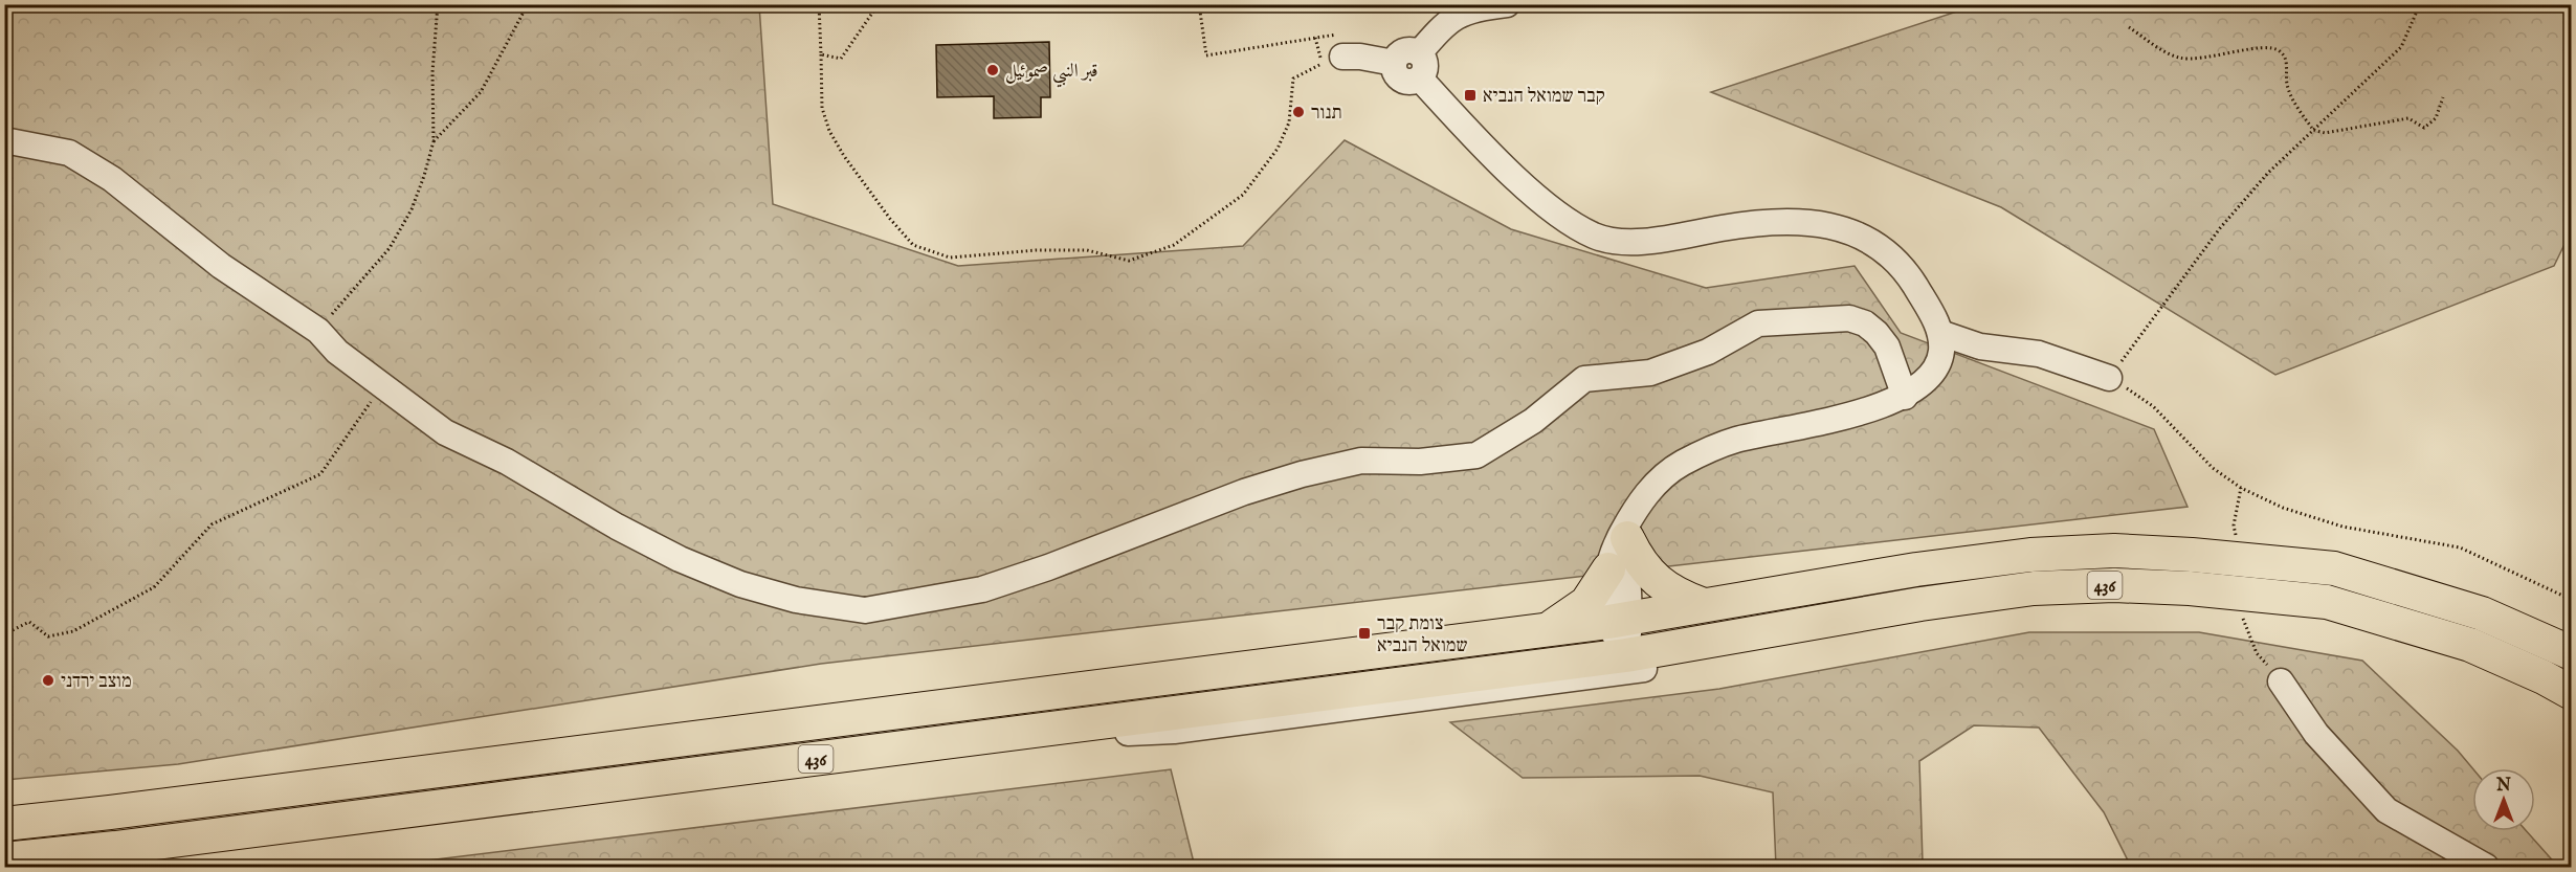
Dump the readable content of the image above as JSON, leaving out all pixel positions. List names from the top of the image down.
{
  "streets": {
    "main road": ["436"]
  },
  "places": {
    "other": ["قبر النبي صموئيل", "תנור", "מוצב ירדני"],
    "transit": ["קבר שמואל הנביא", "צומת קבר שמואל הנביא"]
  },
  "north": "top"
}
